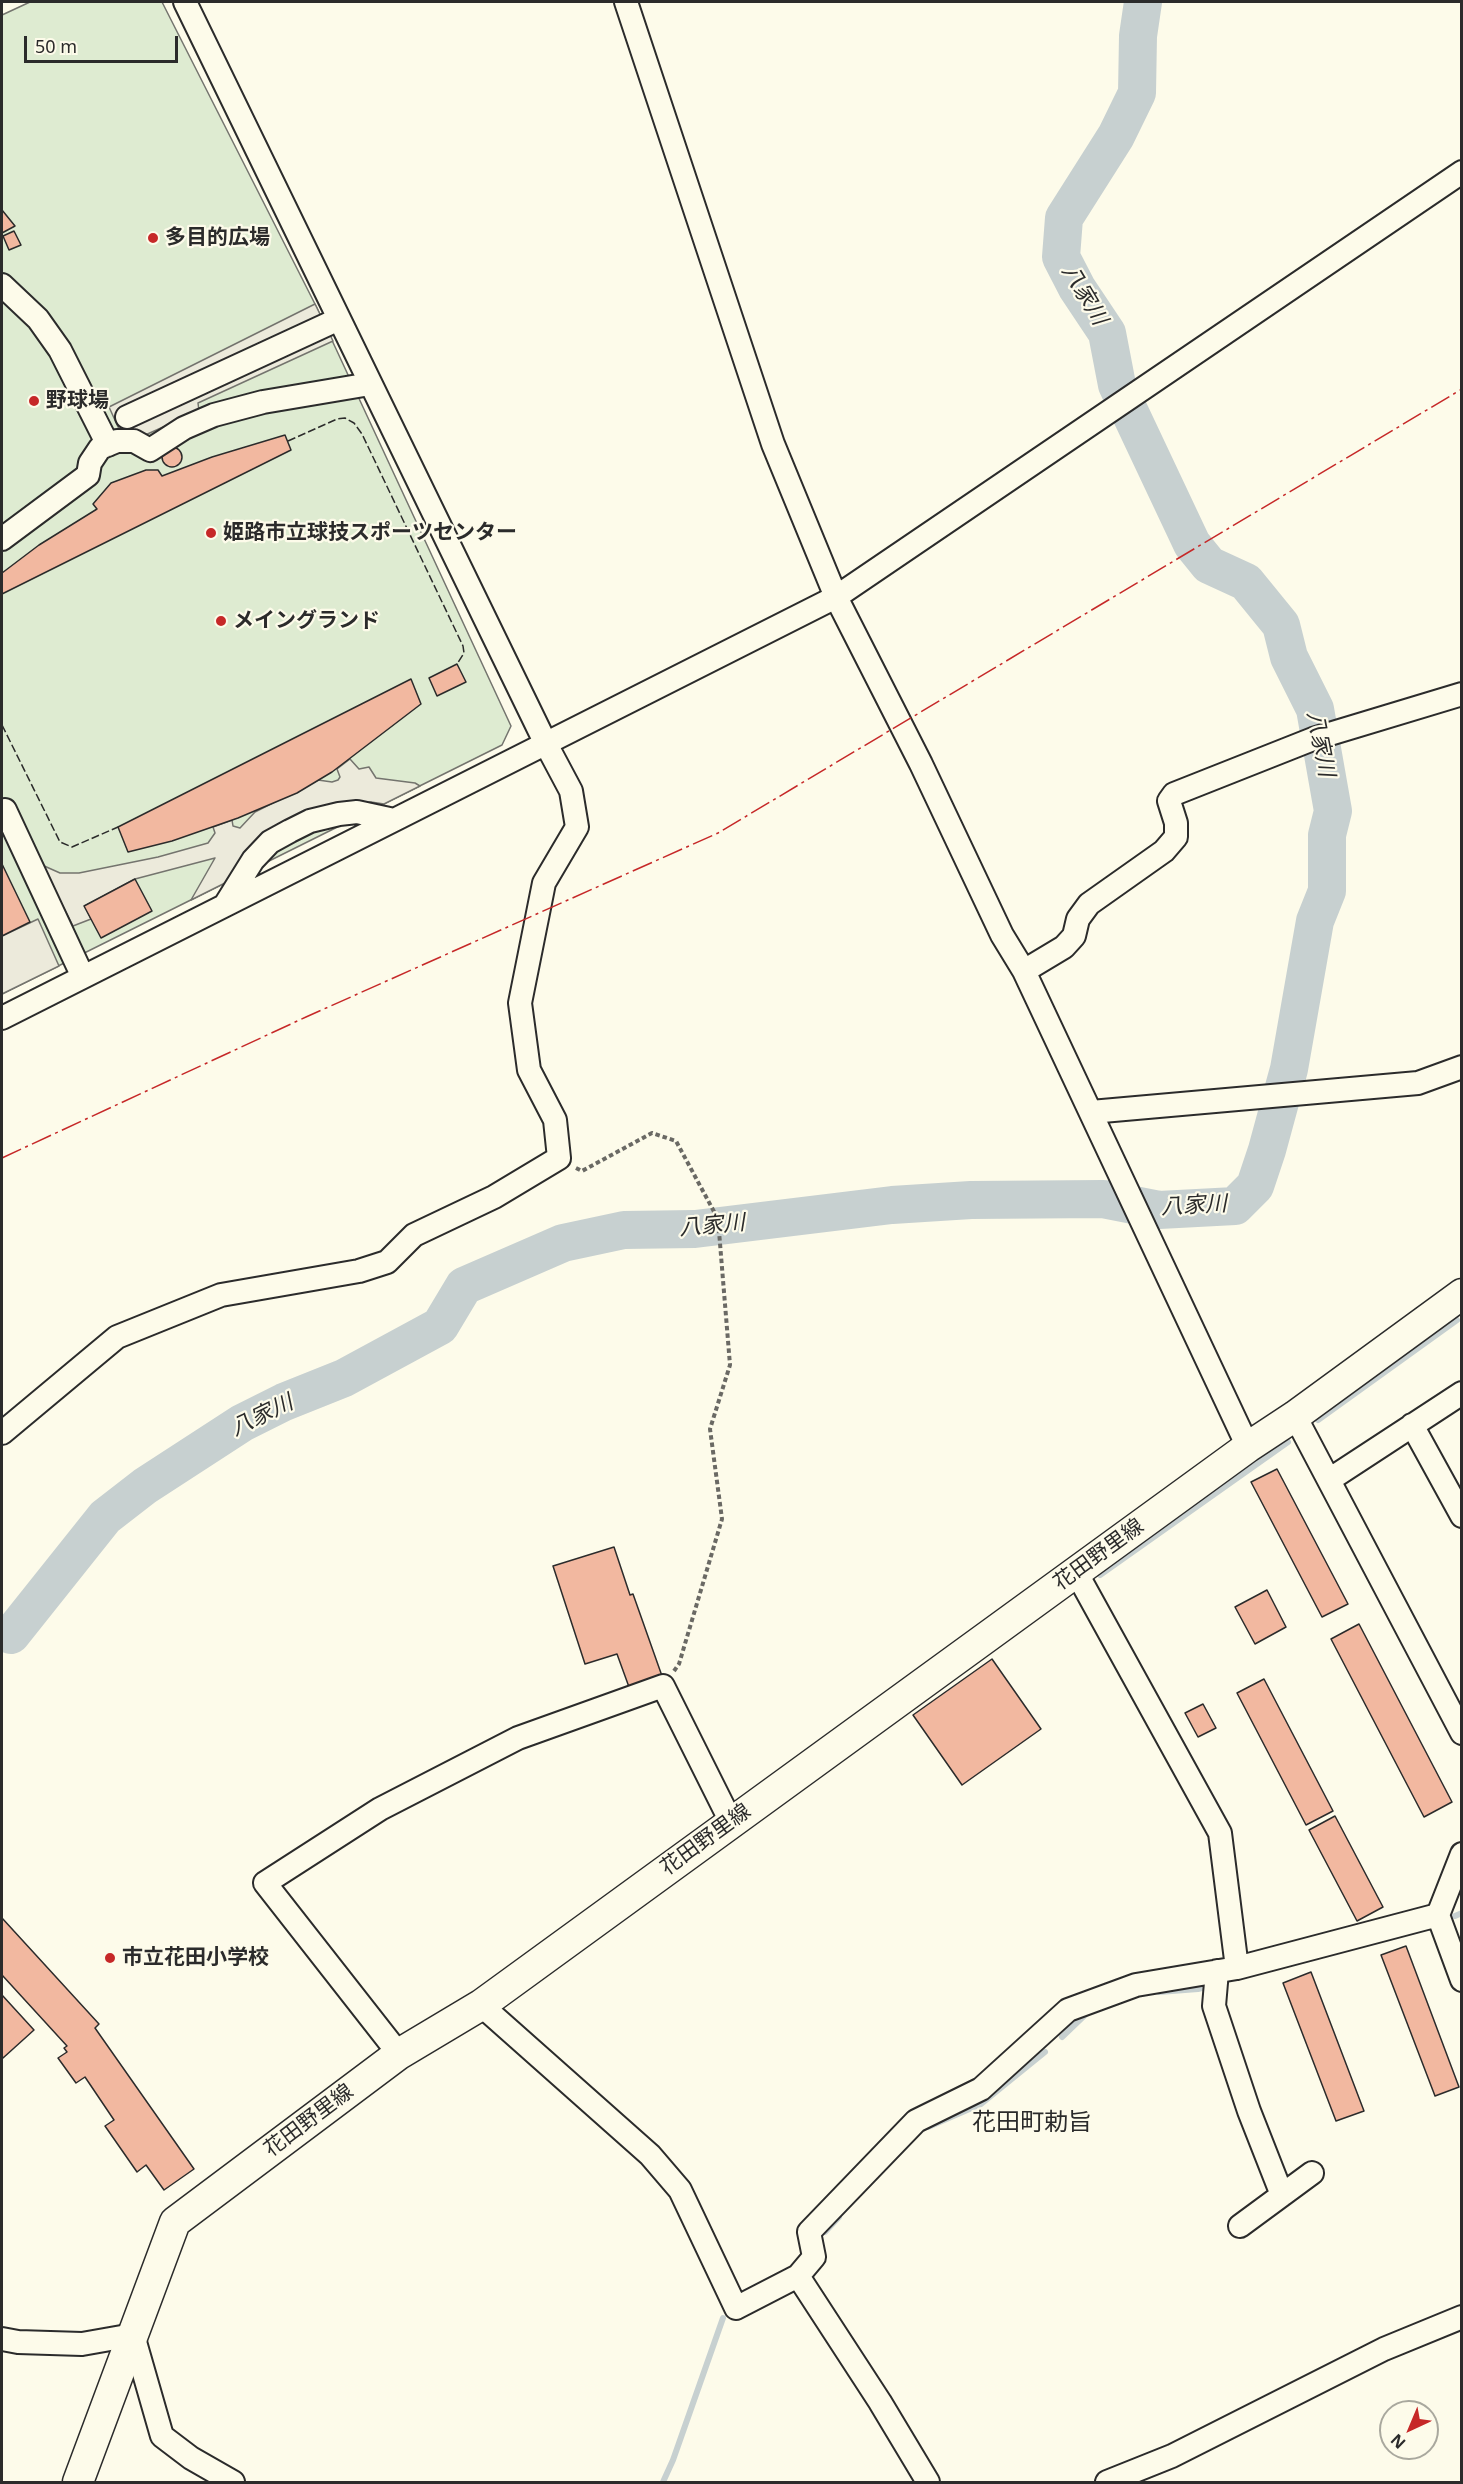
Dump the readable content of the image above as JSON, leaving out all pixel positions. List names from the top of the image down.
{
  "streets": {
    "main road": ["花田野里線"]
  },
  "districts": ["花田町勅旨"],
  "water": ["八家川"],
  "places": [
    "多目的広場",
    "野球場",
    "姫路市立球技スポーツセンター",
    "メイングランド",
    "市立花田小学校"
  ],
  "scale_bar": "50 m",
  "north": "bottom left"
}
